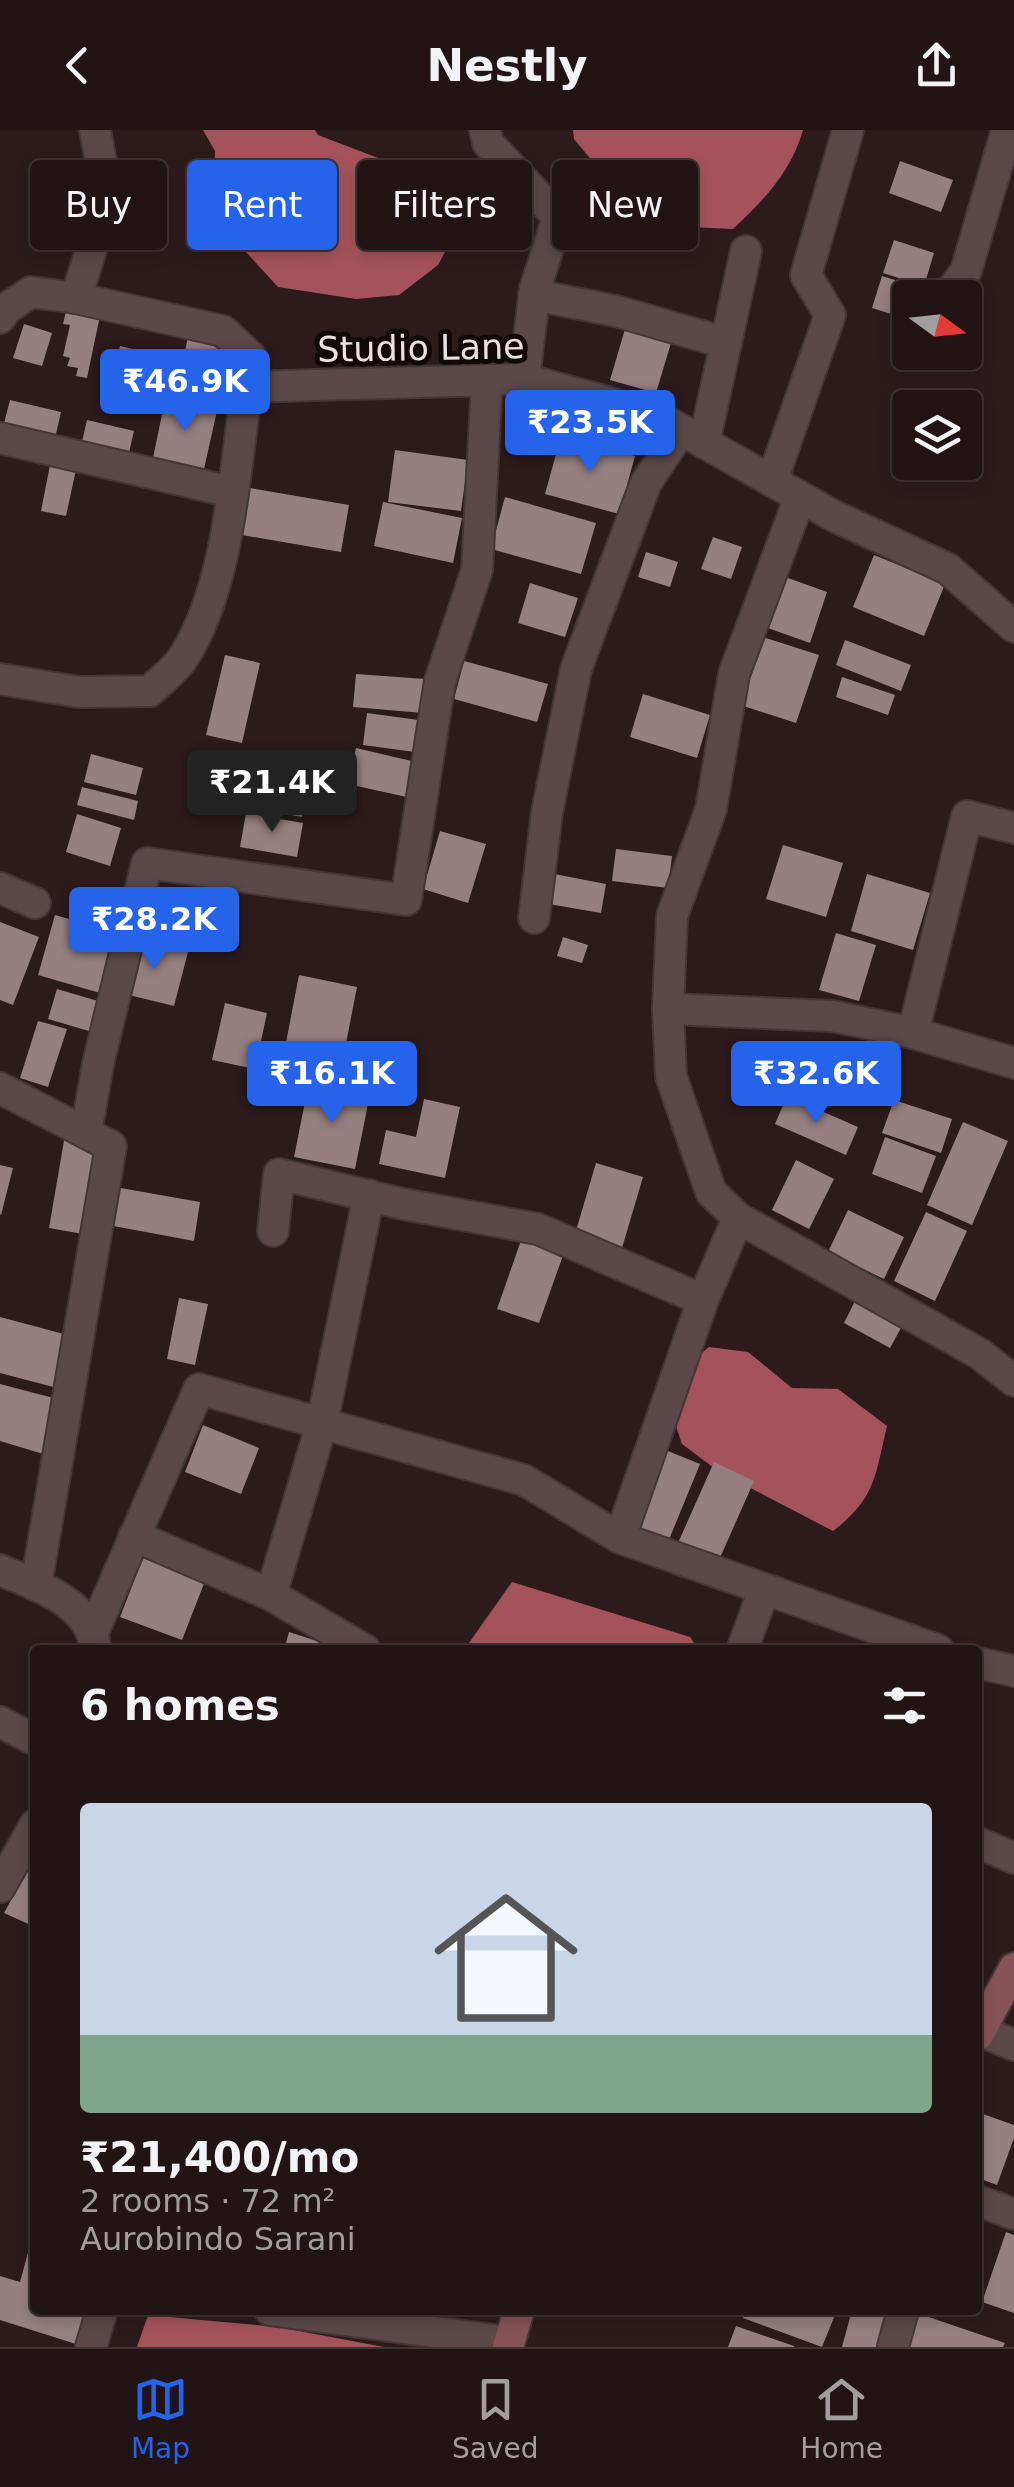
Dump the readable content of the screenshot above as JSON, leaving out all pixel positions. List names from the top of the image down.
{
  "streets": {
    "street": ["Studio Lane"]
  },
  "north": "right",
  "page": {
    "header": "Nestly",
    "chip": [
      "Buy",
      "Rent",
      "Filters",
      "New"
    ],
    "price": [
      "₹46.9K",
      "₹23.5K",
      "₹21.4K",
      "₹28.2K",
      "₹16.1K",
      "₹32.6K"
    ],
    "heading": "6 homes",
    "list": [
      {
        "name": "₹21,400/mo",
        "note": "2 rooms · 72 m² · Aurobindo Sarani"
      }
    ],
    "tabs": ["Map", "Saved", "Home"]
  }
}
